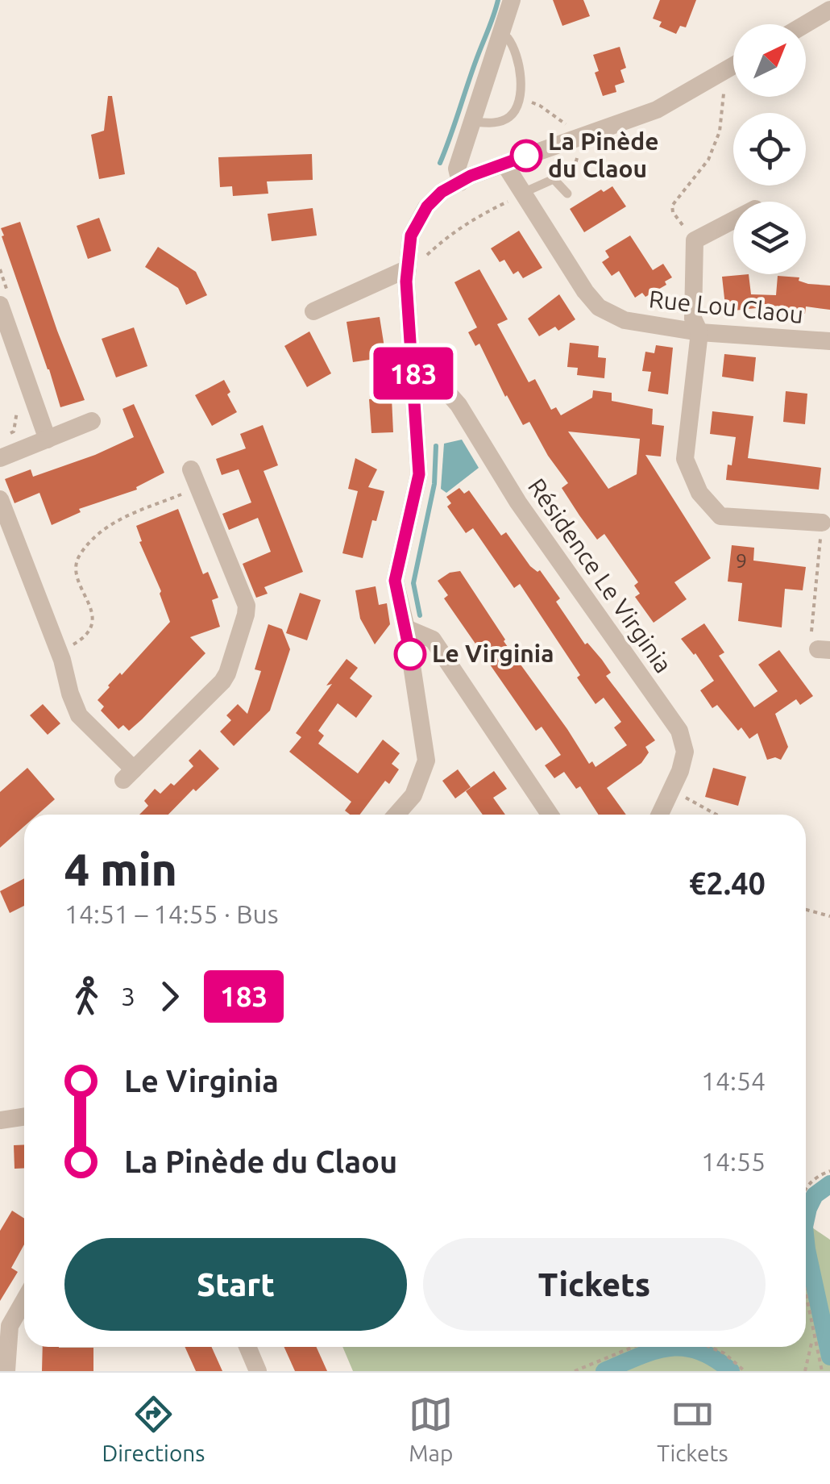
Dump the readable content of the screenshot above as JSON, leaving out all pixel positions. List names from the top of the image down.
{
  "streets": {
    "street": ["Rue Lou Claou", "Résidence Le Virginia"]
  },
  "places": ["La Pinède du Claou", "Le Virginia"],
  "lines": ["bus line 183"],
  "house_numbers": ["9"],
  "north": "top right",
  "page": {
    "on_map": "183",
    "heading": ["4 min", "14:51 – 14:55 · Bus", "€2.40"],
    "legs": ["3", "183"],
    "list": [
      {
        "name": "Le Virginia",
        "value": "14:54"
      },
      {
        "name": "La Pinède du Claou",
        "value": "14:55"
      }
    ],
    "buttons": ["Start", "Tickets"],
    "tabs": ["Directions", "Map", "Tickets"]
  }
}
